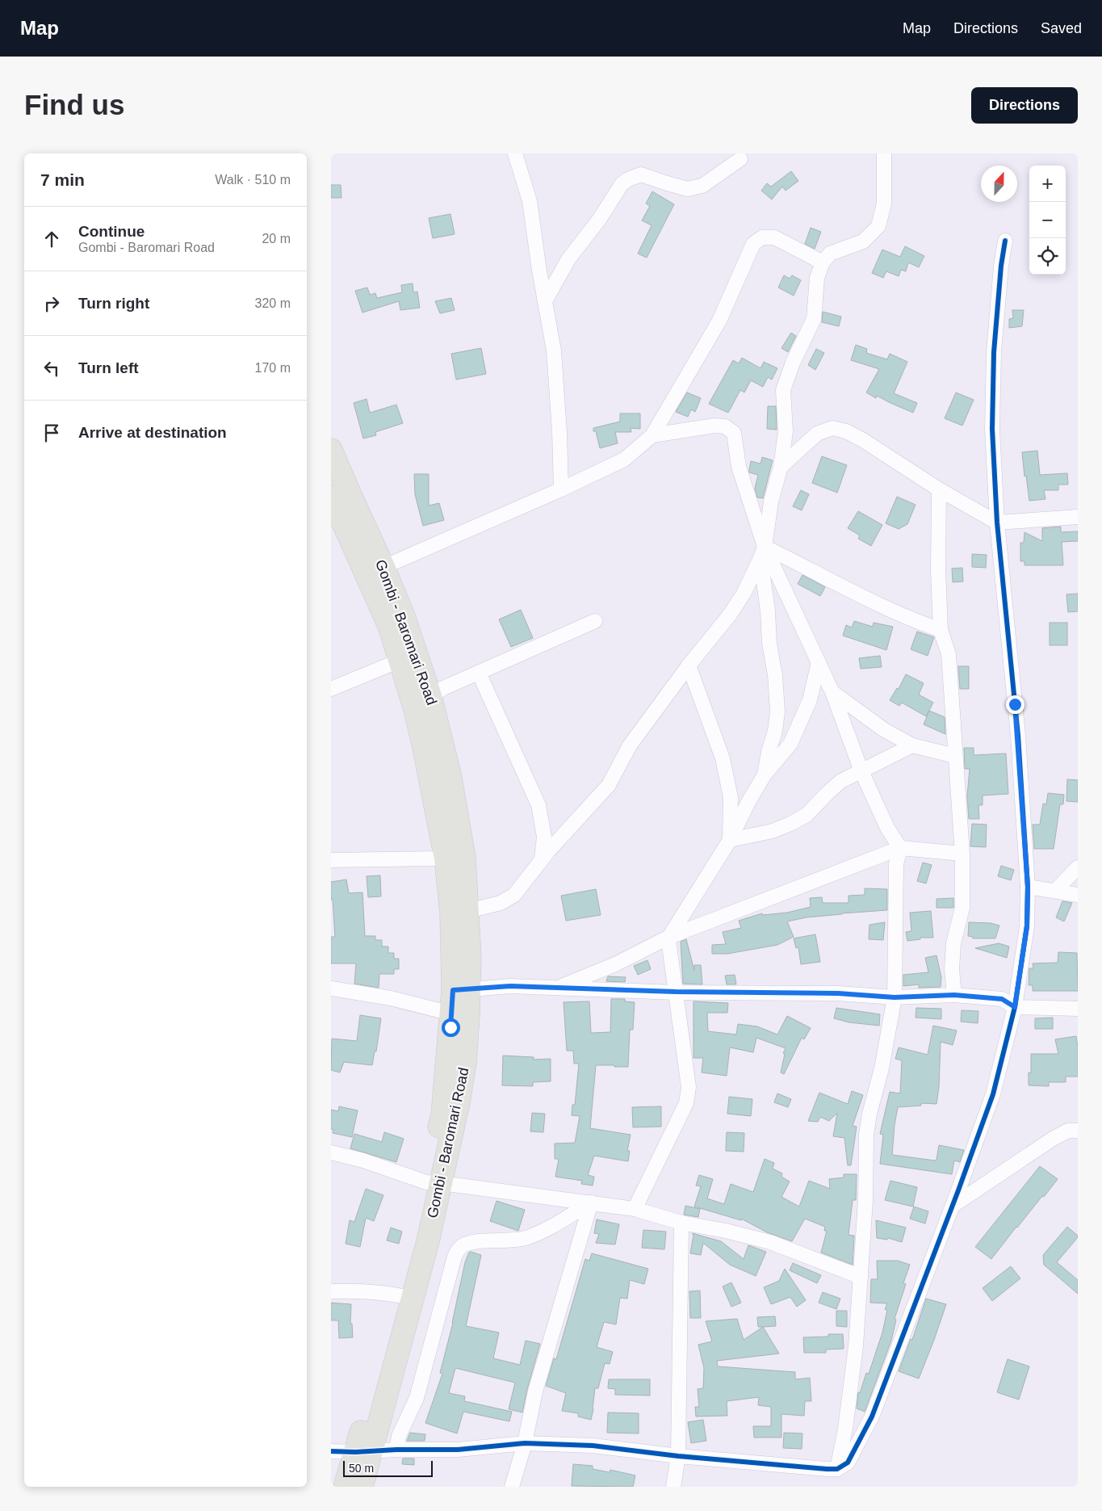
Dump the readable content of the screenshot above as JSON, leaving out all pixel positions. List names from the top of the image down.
{
  "streets": {
    "main road": ["Gombi - Baromari Road"]
  },
  "scale_bar": "50 m",
  "north": "top",
  "page": {
    "header": "Map",
    "nav": ["Map", "Directions", "Saved"],
    "buttons": "Directions",
    "title": "Find us",
    "heading": ["7 min", "Walk · 510 m"],
    "map_buttons": ["+", "−"],
    "list": [
      ["Continue", "Gombi - Baromari Road", "20 m"],
      ["Turn right", "320 m"],
      ["Turn left", "170 m"],
      "Arrive at destination"
    ],
    "scale": "50 m"
  }
}
